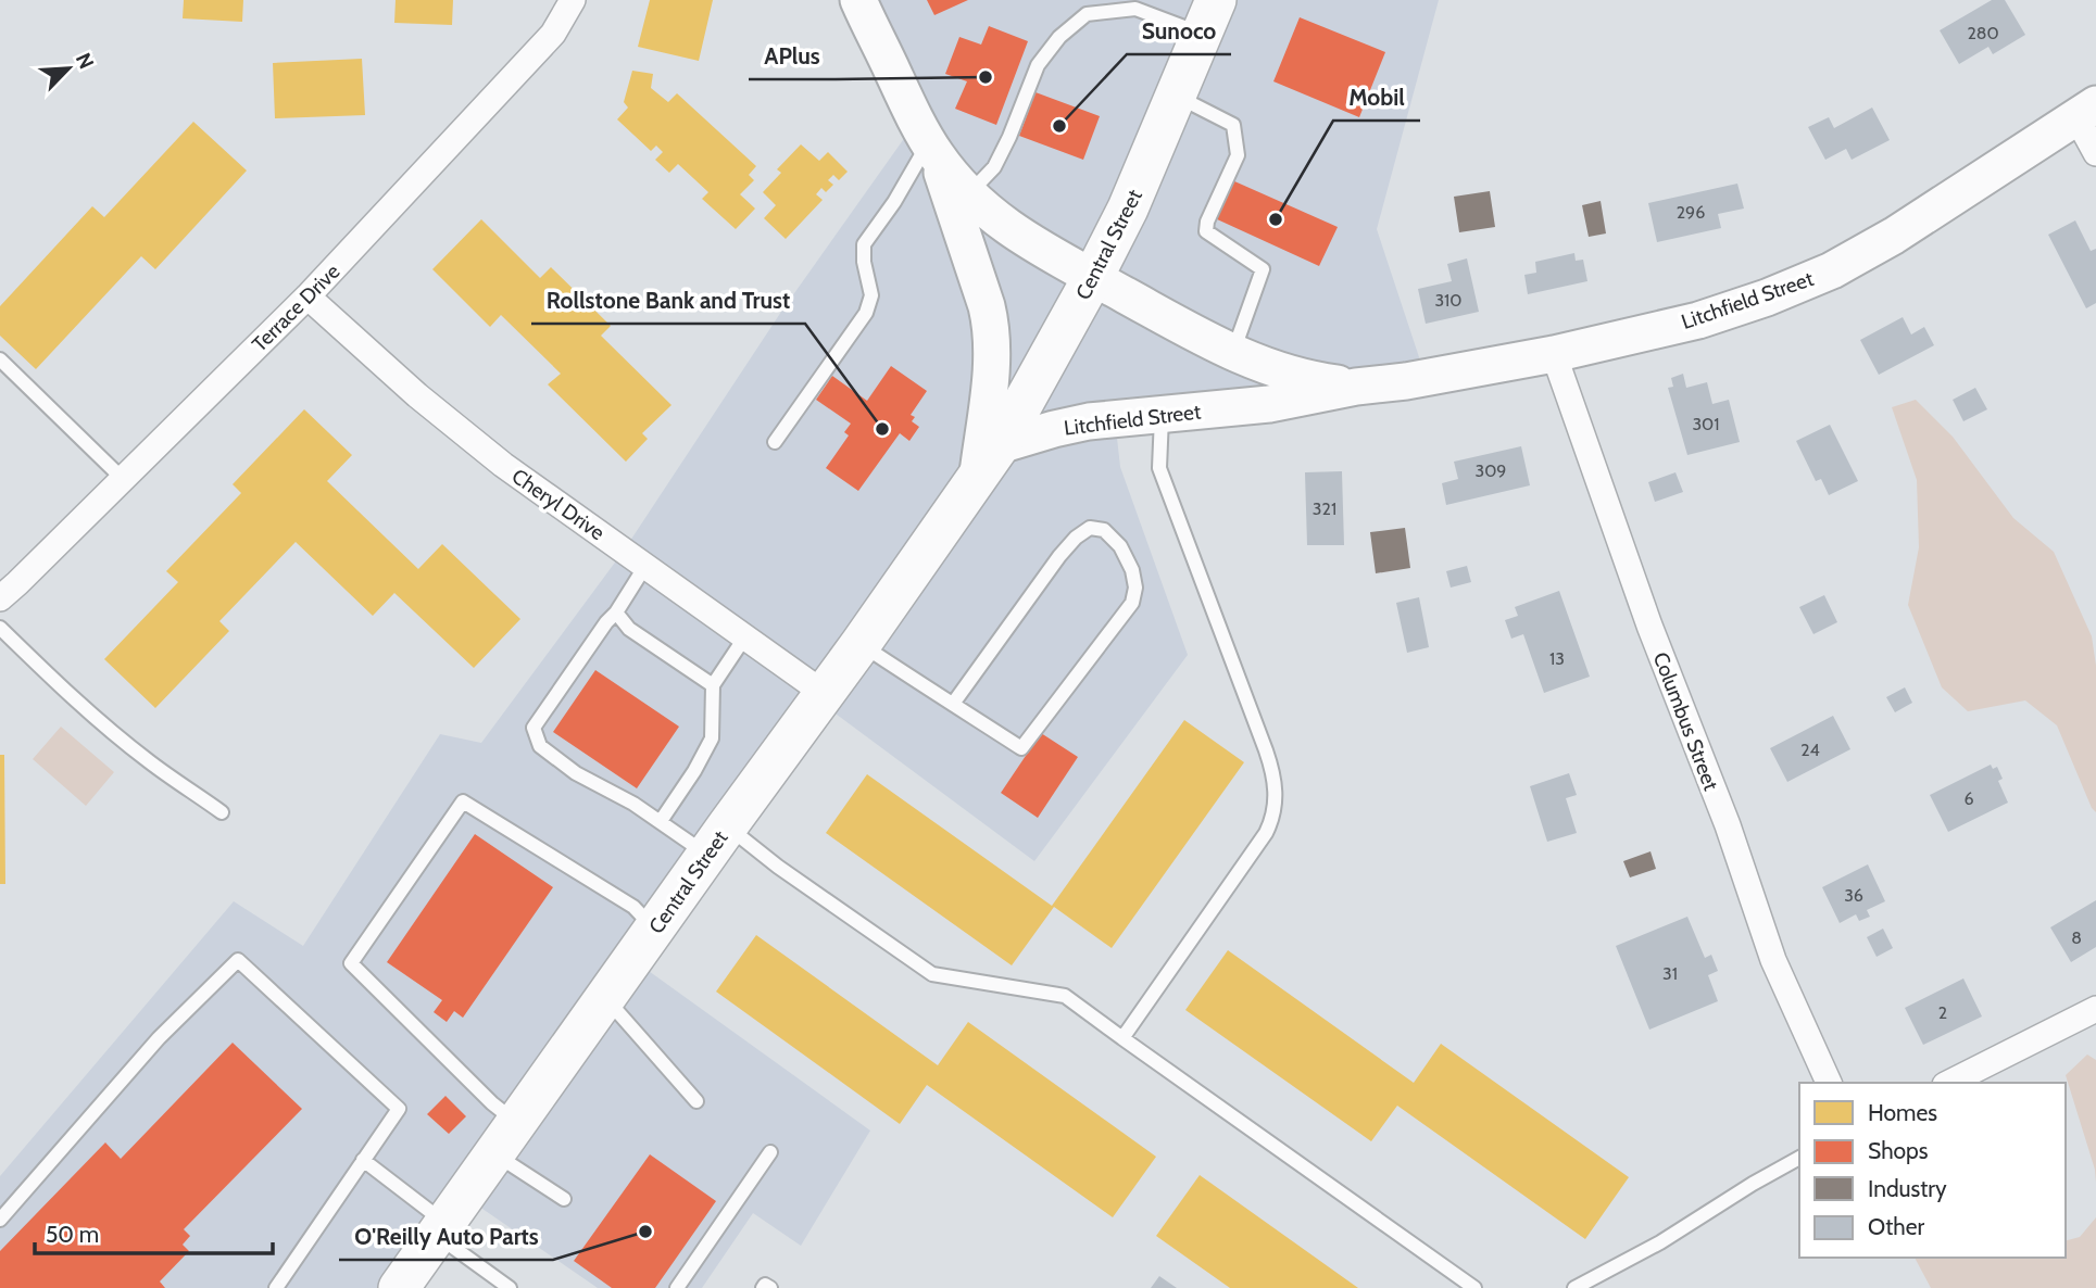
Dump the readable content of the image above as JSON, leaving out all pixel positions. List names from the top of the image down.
{
  "streets": {
    "main road": ["Central Street", "Litchfield Street"],
    "street": ["Terrace Drive", "Cheryl Drive", "Columbus Street"]
  },
  "crossings": [
    ["Central Street", "Litchfield Street"],
    ["Central Street", "Cheryl Drive"],
    ["Litchfield Street", "Columbus Street"],
    ["Terrace Drive", "Cheryl Drive"]
  ],
  "places": [
    "APlus",
    "Sunoco",
    "Mobil",
    "Rollstone Bank and Trust",
    "O'Reilly Auto Parts"
  ],
  "house_numbers": [
    "280",
    "296",
    "310",
    "301",
    "309",
    "321",
    "13",
    "24",
    "6",
    "36",
    "8",
    "31",
    "2"
  ],
  "legend": [
    "Homes",
    "Shops",
    "Industry",
    "Other"
  ],
  "scale_bar": "50 m",
  "north": "top right"
}
